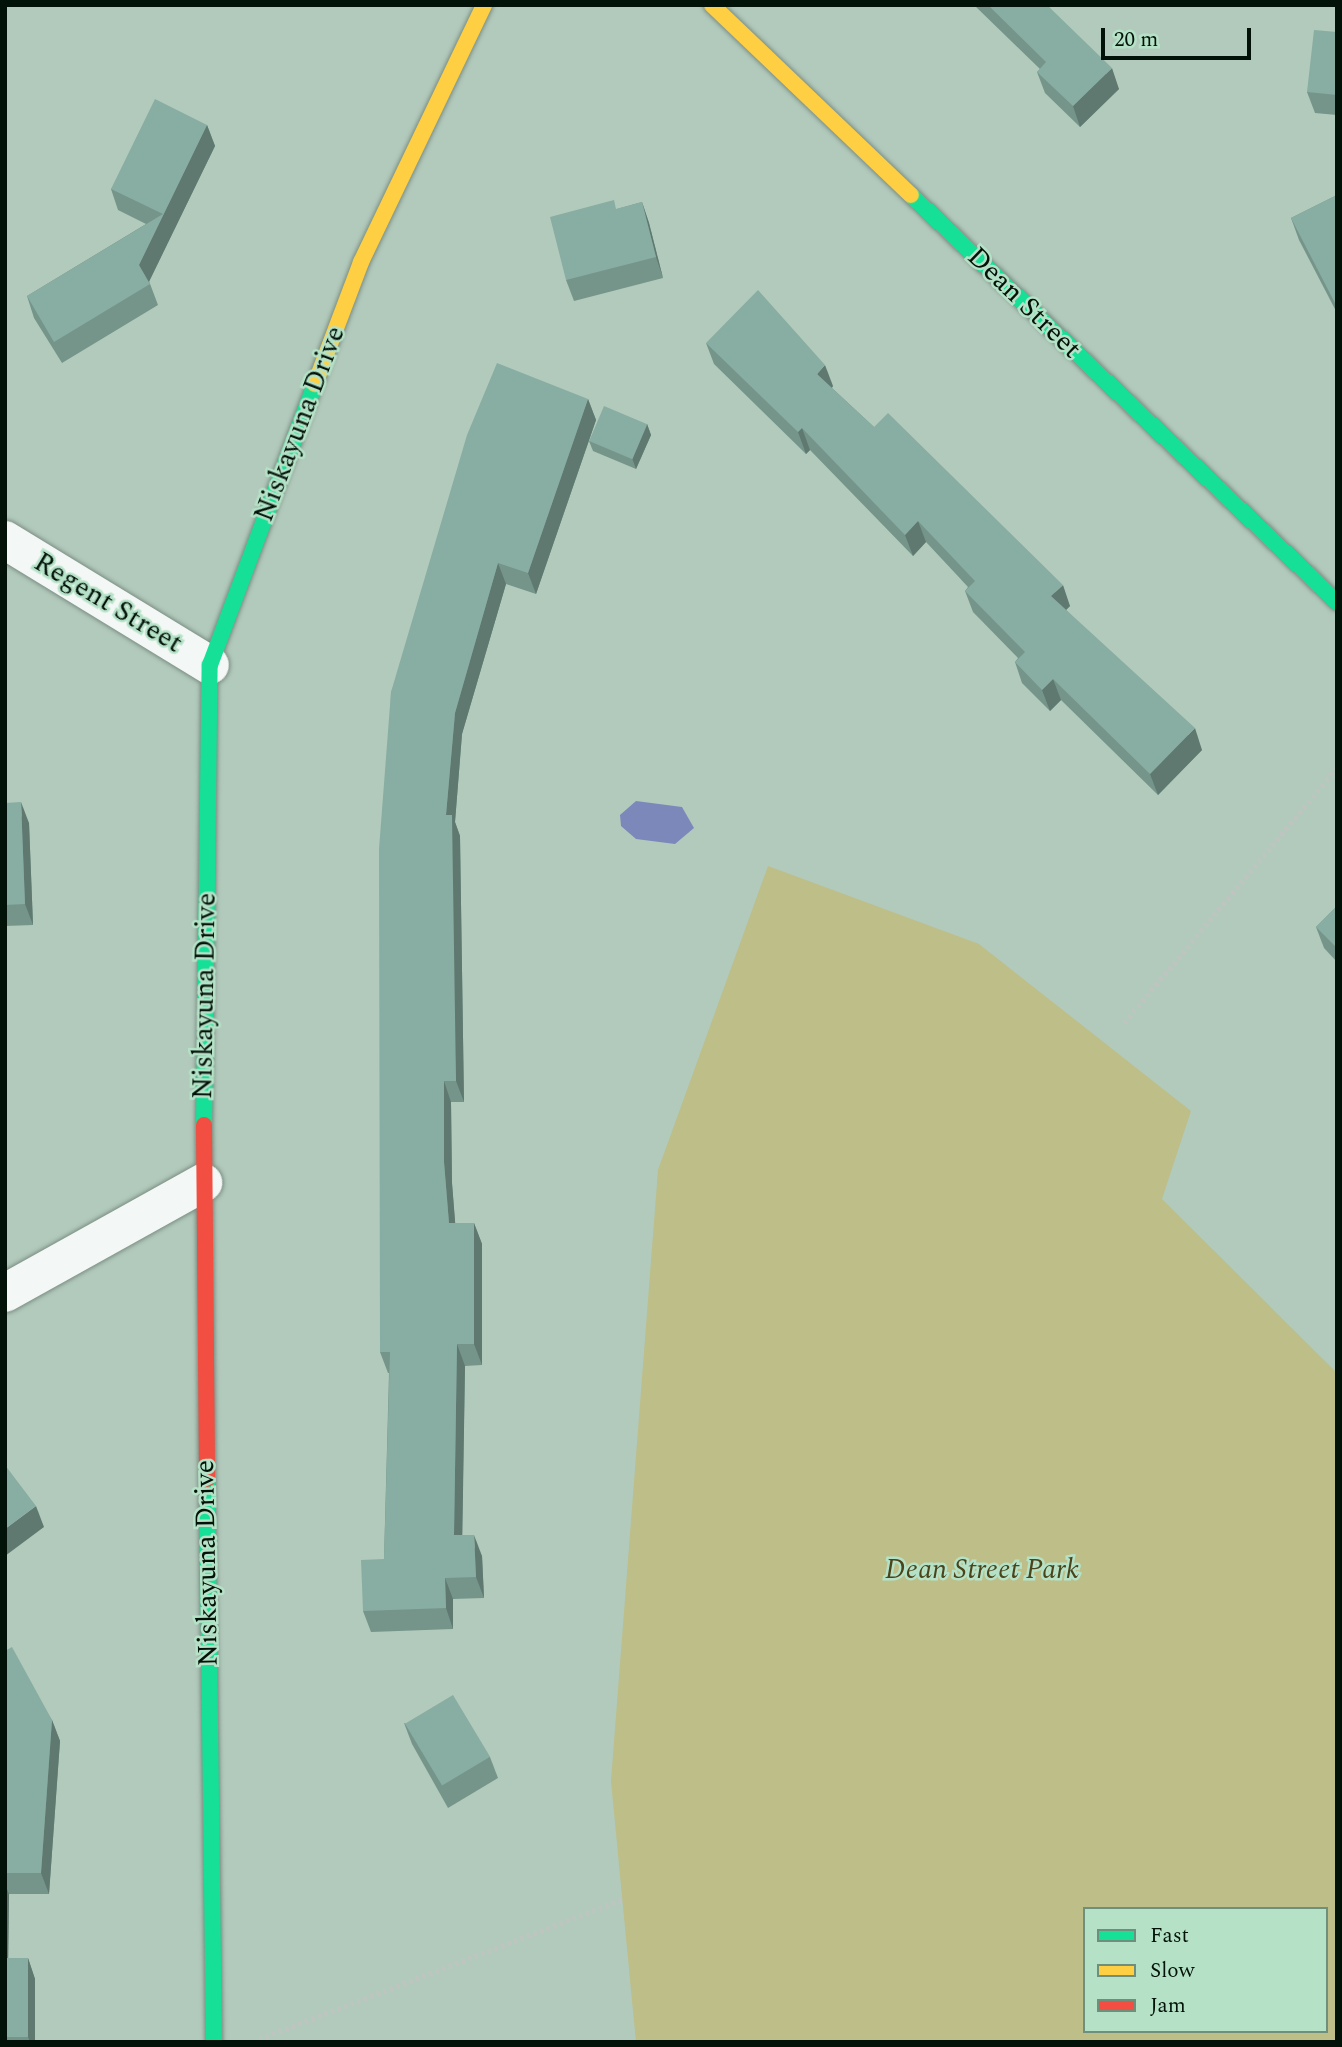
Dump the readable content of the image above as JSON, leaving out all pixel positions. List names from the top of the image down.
{
  "streets": {
    "street": ["Dean Street", "Niskayuna Drive", "Regent Street"]
  },
  "crossings": [
    ["Niskayuna Drive", "Regent Street"]
  ],
  "parks": ["Dean Street Park"],
  "legend": ["Fast", "Slow", "Jam"],
  "scale_bar": "20 m"
}
